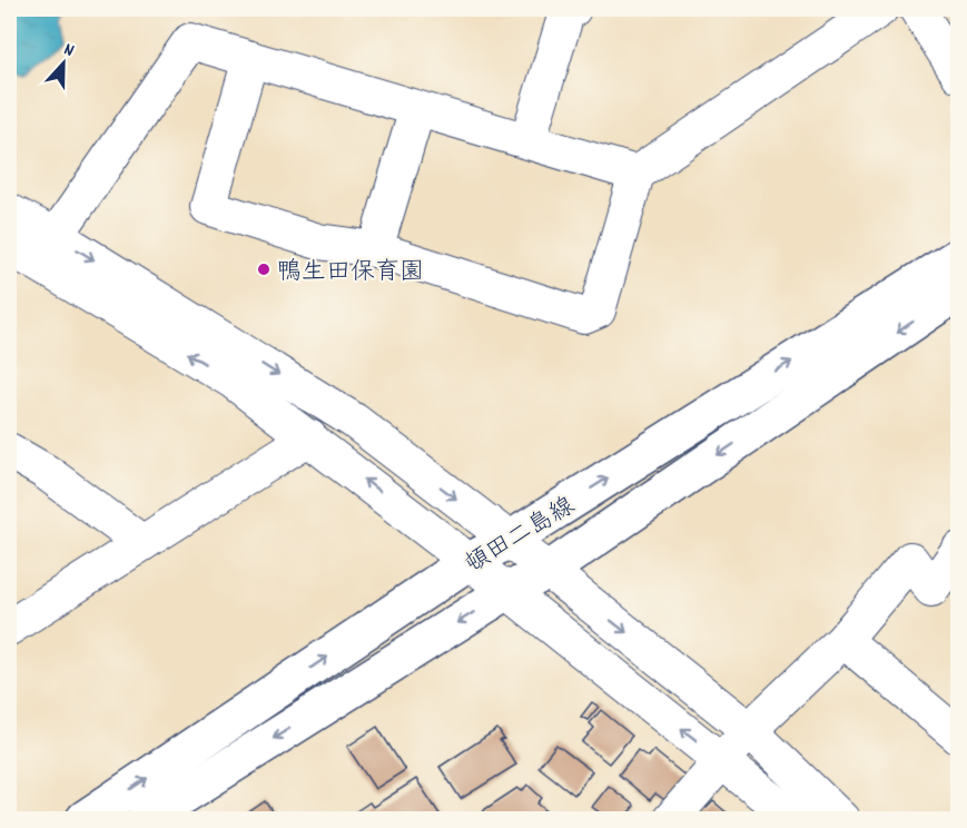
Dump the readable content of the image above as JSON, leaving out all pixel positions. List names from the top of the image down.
{
  "streets": {
    "main road": ["頓田二島線"]
  },
  "places": ["鴨生田保育園"],
  "north": "top"
}
